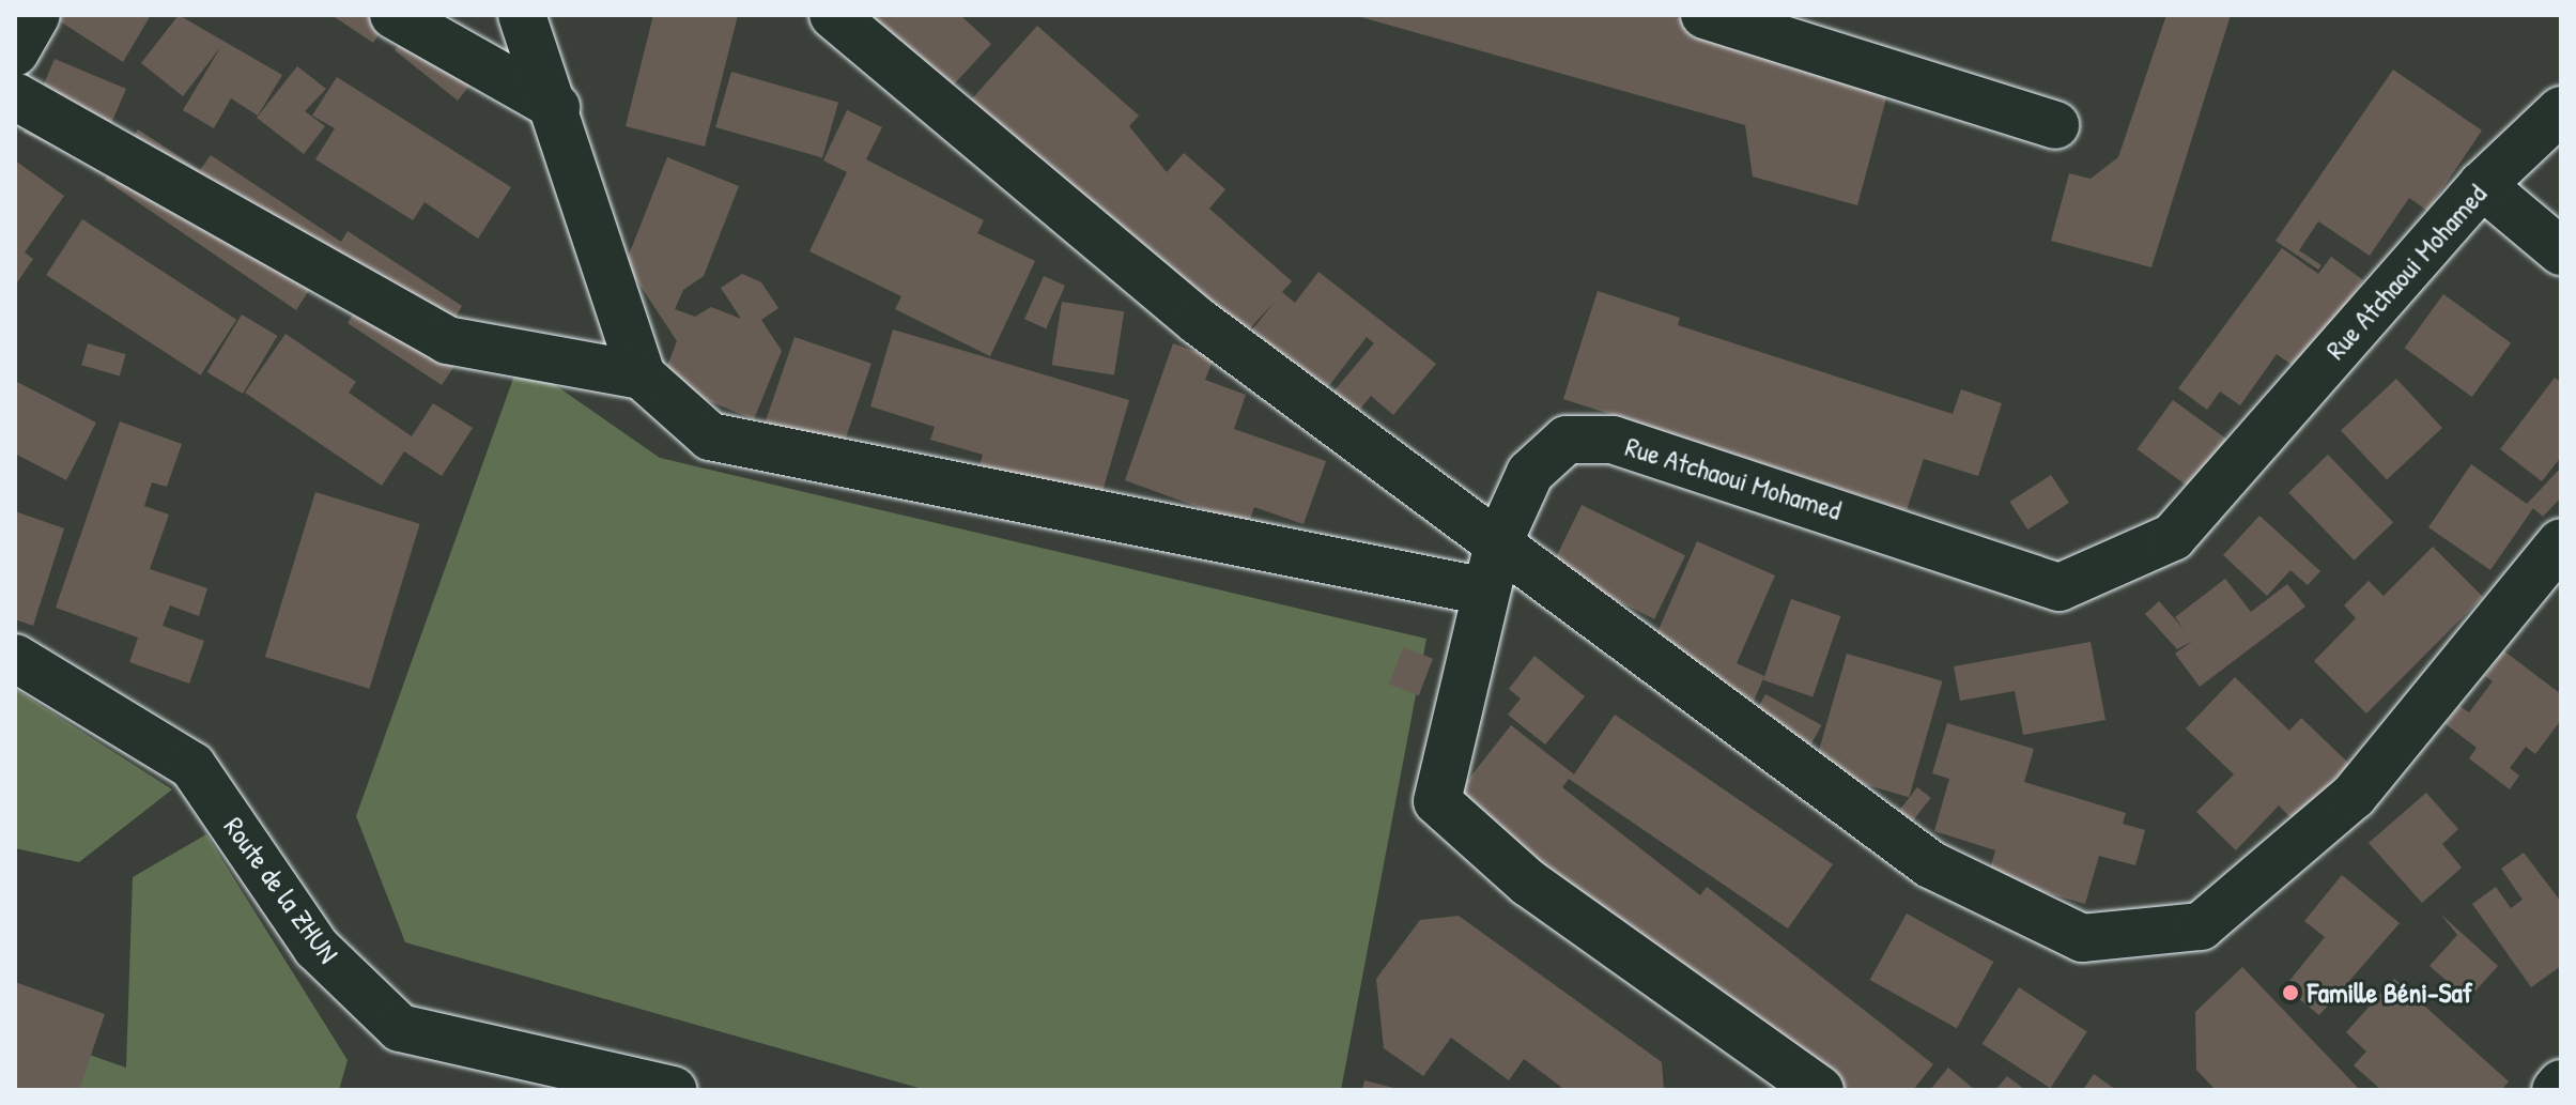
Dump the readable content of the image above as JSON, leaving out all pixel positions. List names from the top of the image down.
{
  "streets": {
    "street": ["Rue Atchaoui Mohamed", "Route de la ZHUN"]
  },
  "places": ["Famille Béni-Saf"]
}
